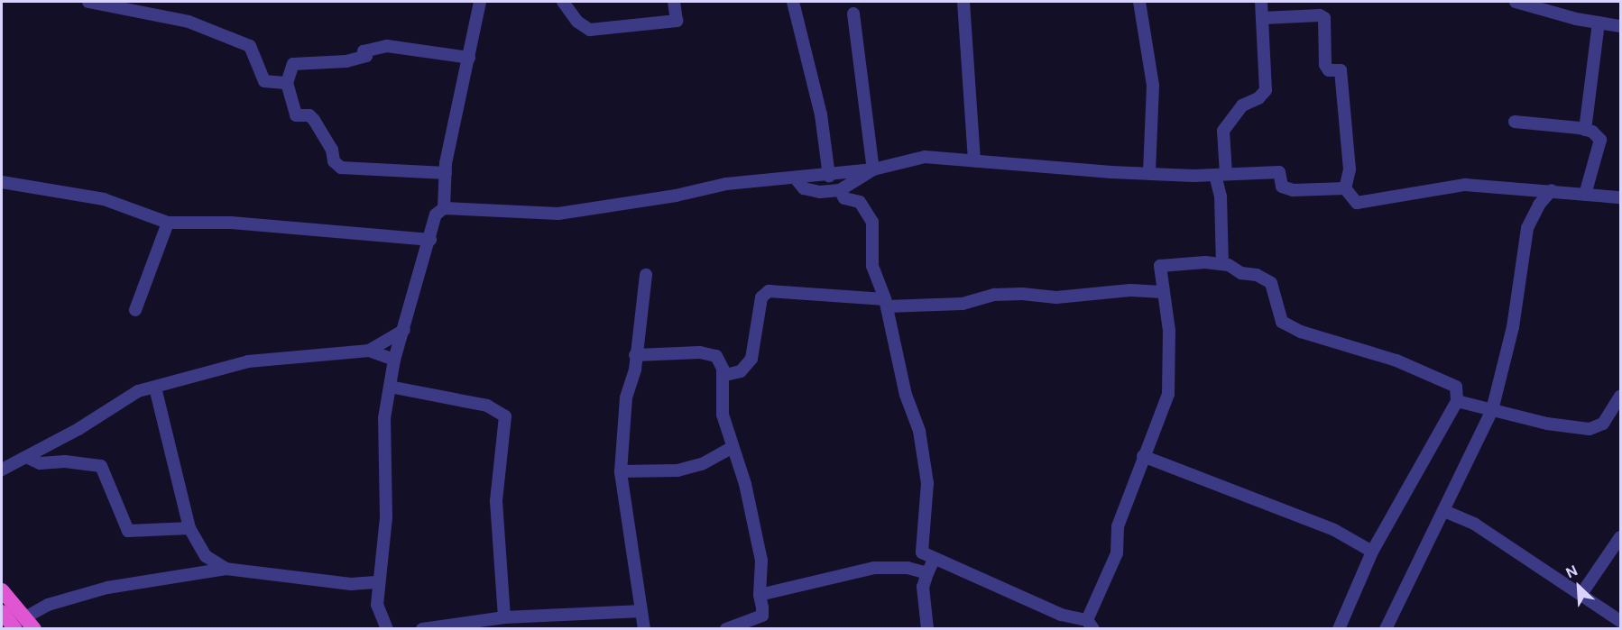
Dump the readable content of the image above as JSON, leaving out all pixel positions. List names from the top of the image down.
{
  "north": "top left"
}
